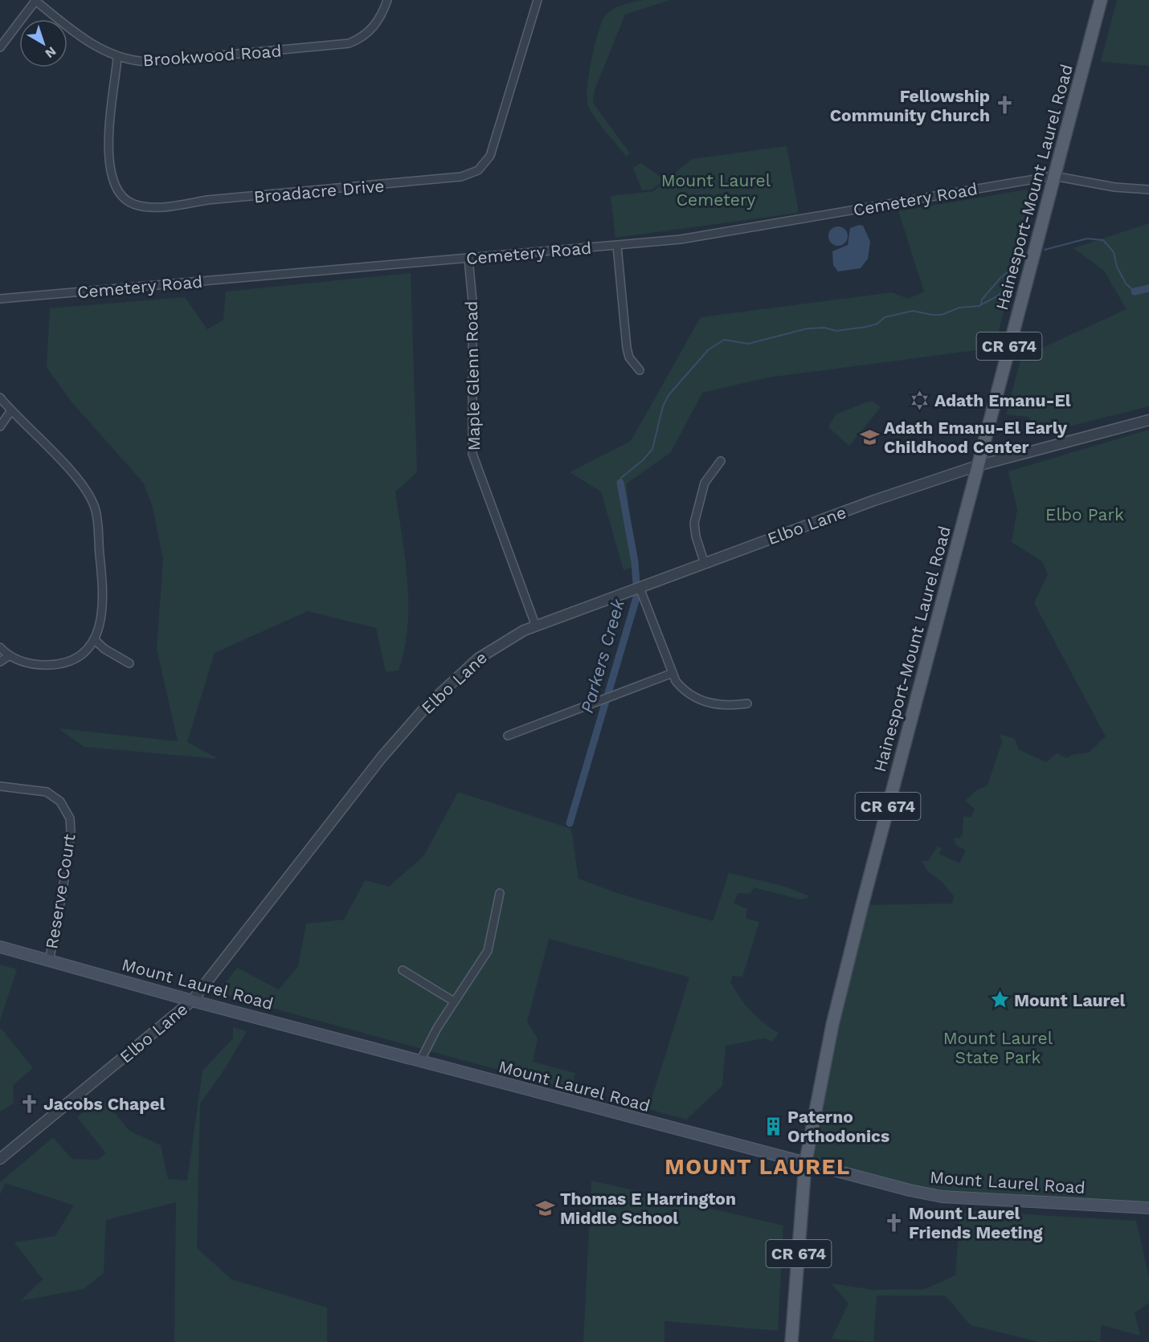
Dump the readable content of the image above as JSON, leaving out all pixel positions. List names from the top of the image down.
{
  "streets": {
    "main road": ["Hainesport-Mount Laurel Road", "CR 674", "Mount Laurel Road"],
    "street": [
      "Brookwood Road",
      "Broadacre Drive",
      "Cemetery Road",
      "Maple Glenn Road",
      "Elbo Lane",
      "Reserve Court"
    ]
  },
  "crossings": [
    ["Brookwood Road", "Broadacre Drive"],
    ["Hainesport-Mount Laurel Road", "Cemetery Road"],
    ["Hainesport-Mount Laurel Road", "Elbo Lane"],
    ["Hainesport-Mount Laurel Road", "Mount Laurel Road"],
    ["Cemetery Road", "Maple Glenn Road"],
    ["Maple Glenn Road", "Elbo Lane"],
    ["Elbo Lane", "Mount Laurel Road"],
    ["Reserve Court", "Mount Laurel Road"]
  ],
  "districts": ["MOUNT LAUREL"],
  "water": ["Parkers Creek"],
  "parks": ["Mount Laurel Cemetery", "Elbo Park", "Mount Laurel State Park"],
  "places": {
    "church": ["Fellowship Community Church", "Jacobs Chapel", "Mount Laurel Friends Meeting"],
    "synagogue": ["Adath Emanu-El"],
    "school or university": ["Adath Emanu-El Early Childhood Center", "Thomas E Harrington Middle School"],
    "place": ["Mount Laurel"],
    "building": ["Paterno Orthodonics"]
  },
  "north": "bottom right"
}
